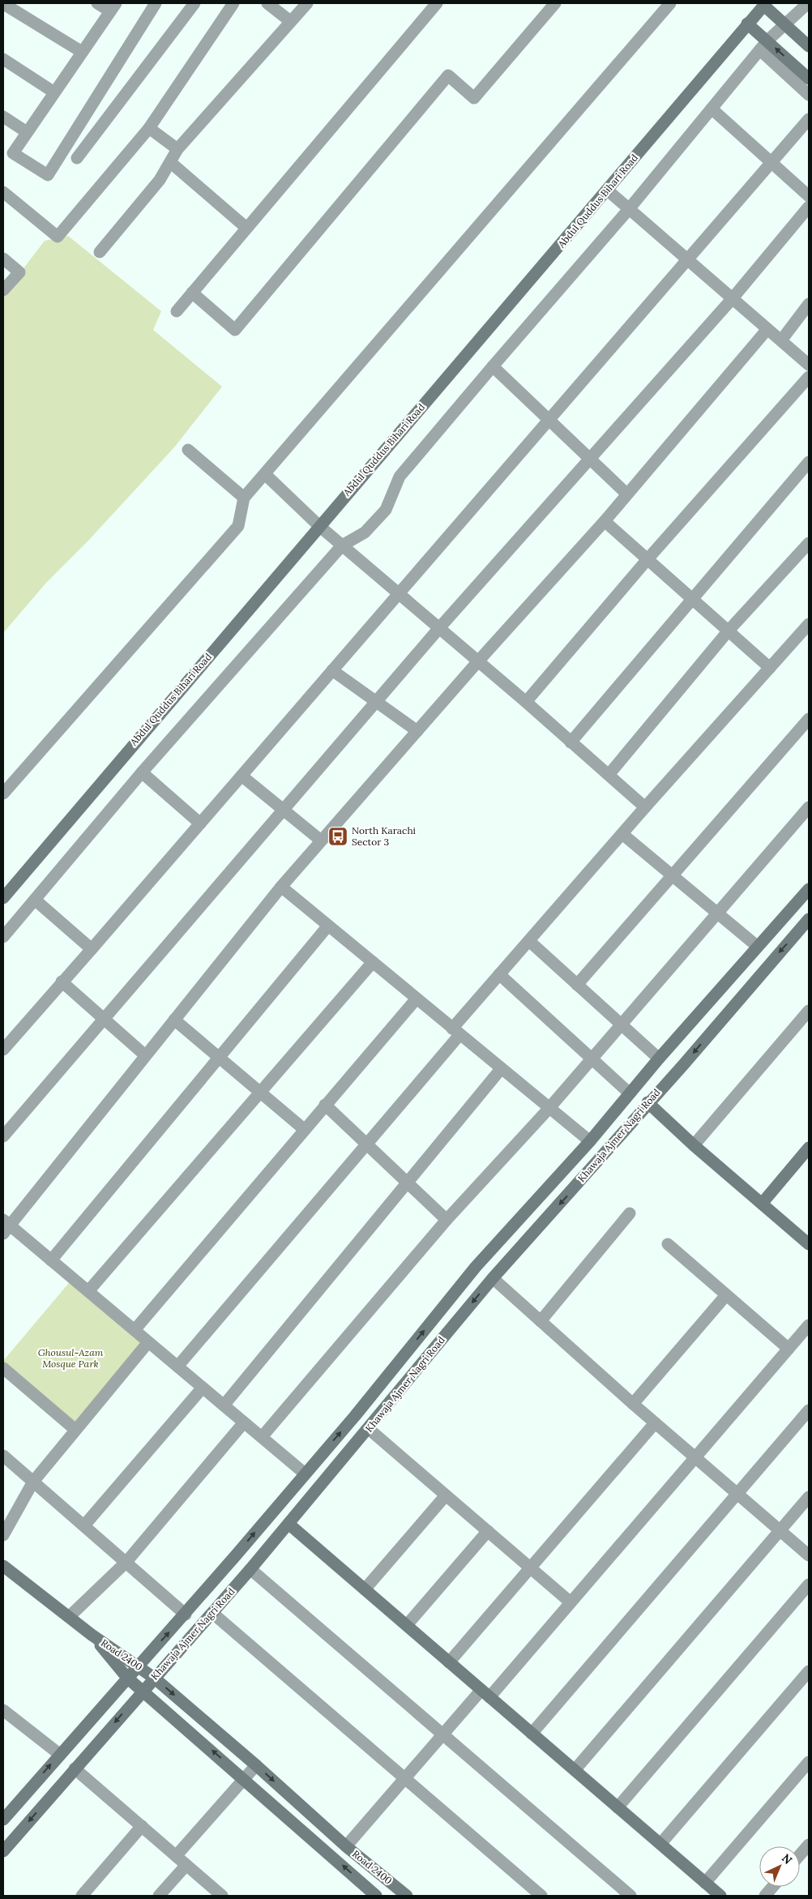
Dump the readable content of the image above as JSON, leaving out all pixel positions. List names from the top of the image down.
{
  "streets": {
    "main road": ["Abdul Quddus Bihari Road", "Khawaja Ajmer Nagri Road", "Road 2400"]
  },
  "crossings": [
    ["Khawaja Ajmer Nagri Road", "Road 2400"]
  ],
  "parks": ["Ghousul-Azam Mosque Park"],
  "places": {
    "bus stop": ["North Karachi Sector 3"]
  },
  "north": "top right"
}
